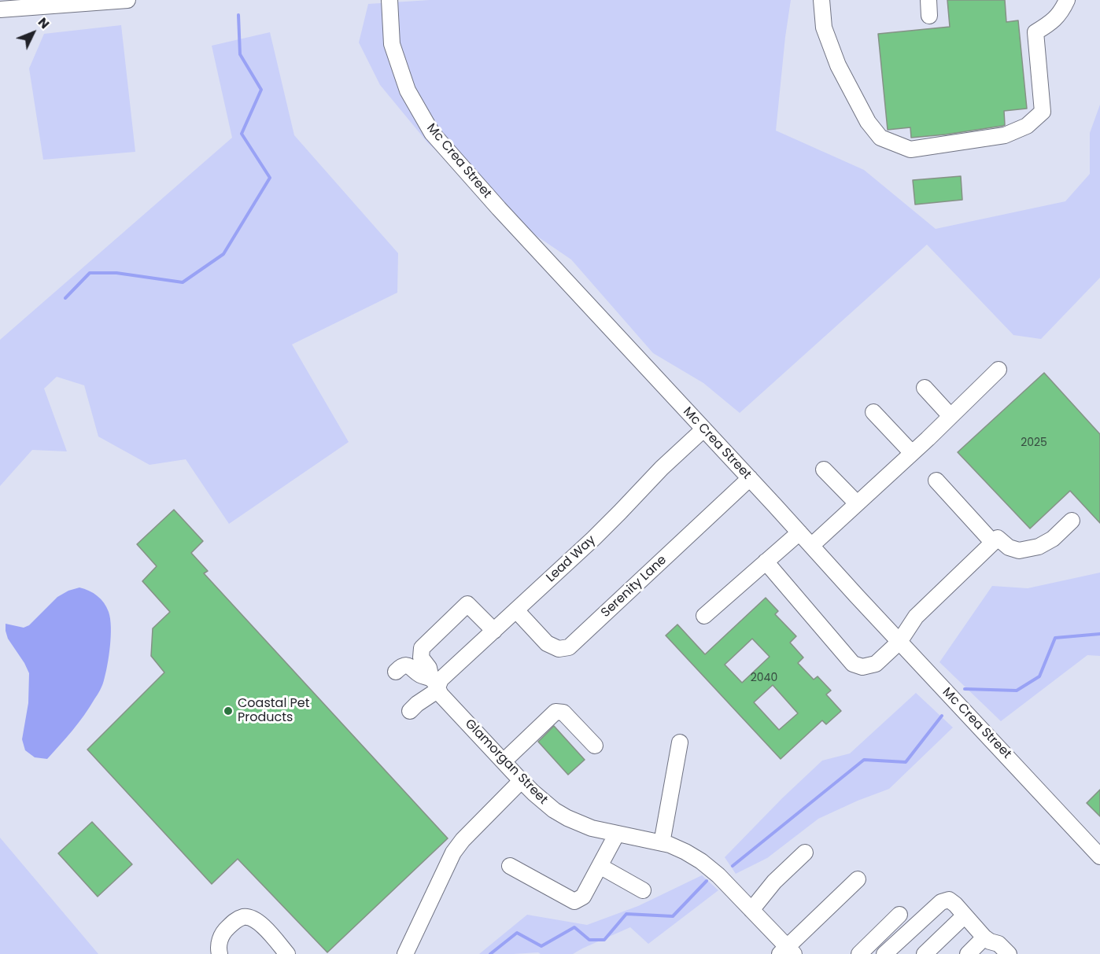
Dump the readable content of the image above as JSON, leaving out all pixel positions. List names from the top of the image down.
{
  "streets": {
    "street": [
      "Mc Crea Street",
      "Lead Way",
      "Serenity Lane",
      "Glamorgan Street"
    ]
  },
  "crossings": [
    ["Mc Crea Street", "Lead Way"],
    ["Mc Crea Street", "Serenity Lane"],
    ["Lead Way", "Serenity Lane"],
    ["Lead Way", "Glamorgan Street"]
  ],
  "places": ["Coastal Pet Products"],
  "house_numbers": ["2025", "2040"],
  "north": "top right"
}
